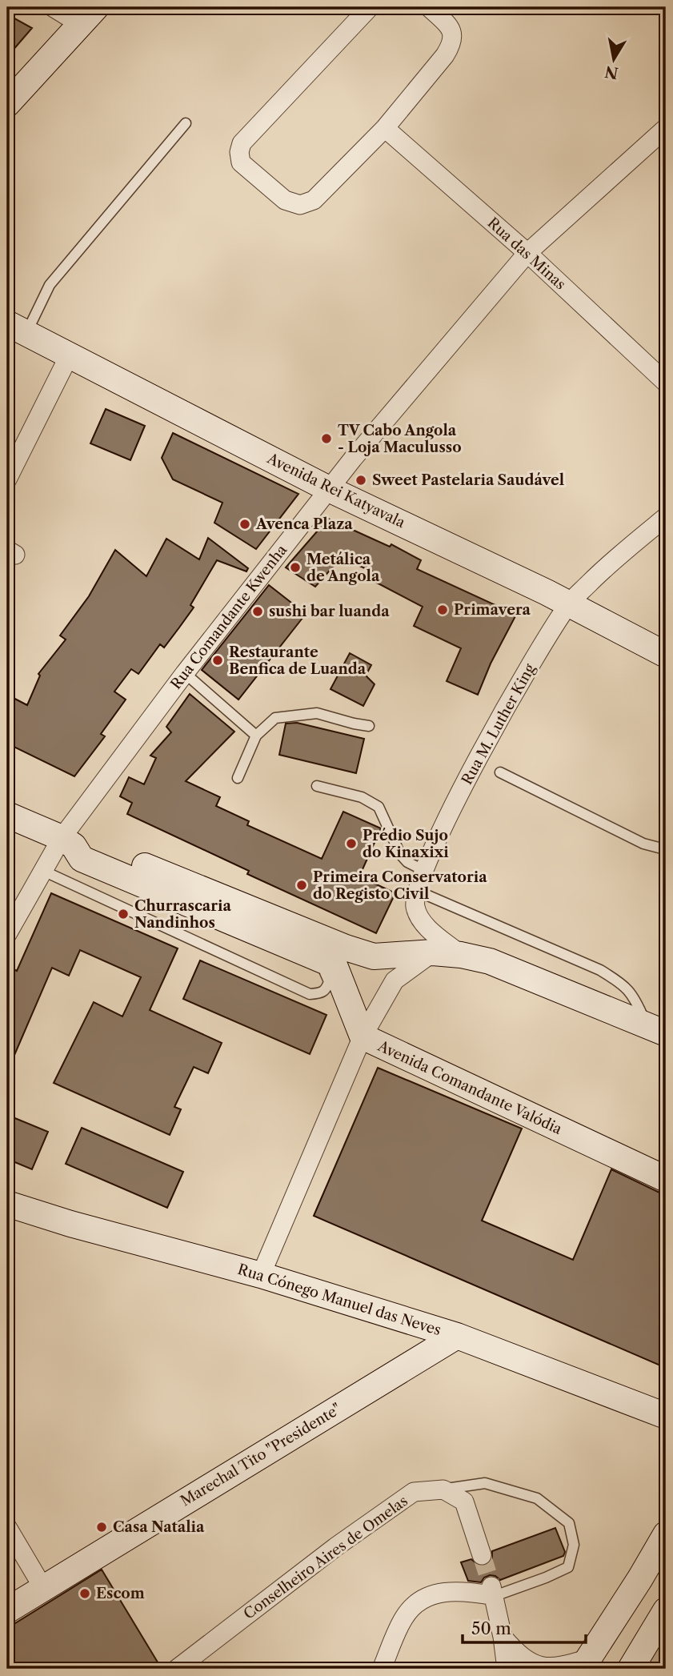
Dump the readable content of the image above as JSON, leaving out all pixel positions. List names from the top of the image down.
{
  "streets": {
    "main road": [
      "Avenida Rei Katyavala",
      "Avenida Comandante Valódia",
      "Rua Cónego Manuel das Neves",
      "Marechal Tito \"Presidente\""
    ],
    "street": [
      "Rua das Minas",
      "Rua Comandante Kwenha",
      "Rua M. Luther King",
      "Conselheiro Aires de Omelas"
    ]
  },
  "crossings": [
    ["Rua das Minas", "Rua Comandante Kwenha"],
    ["Avenida Rei Katyavala", "Rua Comandante Kwenha"],
    ["Avenida Rei Katyavala", "Rua M. Luther King"],
    ["Rua Comandante Kwenha", "Avenida Comandante Valódia"],
    ["Rua M. Luther King", "Avenida Comandante Valódia"],
    ["Rua Cónego Manuel das Neves", "Marechal Tito \"Presidente\""]
  ],
  "places": [
    "TV Cabo Angola - Loja Maculusso",
    "Sweet Pastelaria Saudável",
    "Avenca Plaza",
    "Metálica de Angola",
    "Primavera",
    "sushi bar luanda",
    "Restaurante Benfica de Luanda",
    "Prédio Sujo do Kinaxixi",
    "Primeira Conservatoria do Registo Civil",
    "Churrascaria Nandinhos",
    "Casa Natalia",
    "Escom"
  ],
  "scale_bar": "50 m",
  "north": "bottom"
}
